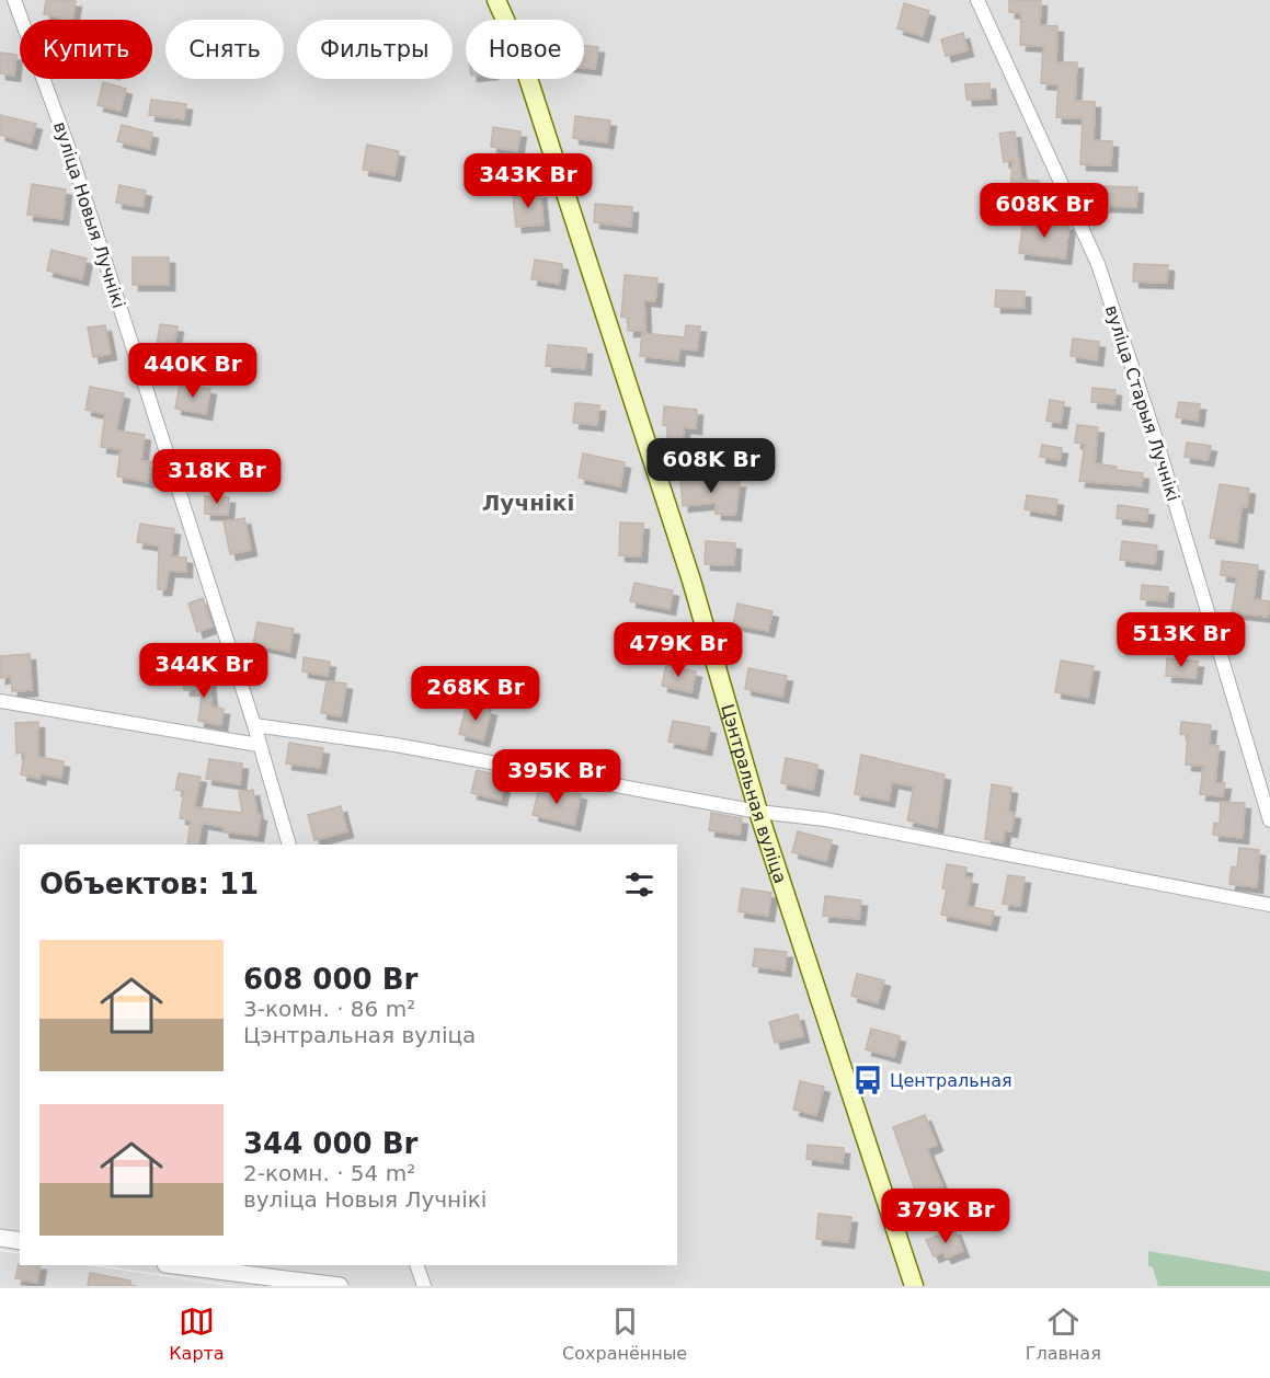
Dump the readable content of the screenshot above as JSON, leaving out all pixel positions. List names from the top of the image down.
{
  "streets": {
    "main road": ["Цэнтральная вуліца"],
    "street": ["вуліца Новыя Лучнікі", "вуліца Старыя Лучнікі"]
  },
  "districts": ["Лучнікі"],
  "places": {
    "bus stop": ["Центральная"]
  },
  "page": {
    "chip": [
      "Купить",
      "Снять",
      "Фильтры",
      "Новое"
    ],
    "price": [
      "343K Br",
      "608K Br",
      "440K Br",
      "608K Br",
      "318K Br",
      "513K Br",
      "479K Br",
      "344K Br",
      "268K Br",
      "395K Br",
      "379K Br"
    ],
    "heading": "Объектов: 11",
    "list": [
      {
        "name": "608 000 Br",
        "note": "3-комн. · 86 m² · Цэнтральная вуліца"
      },
      {
        "name": "344 000 Br",
        "note": "2-комн. · 54 m² · вуліца Новыя Лучнікі"
      }
    ],
    "tabs": ["Карта", "Сохранённые", "Главная"]
  }
}
